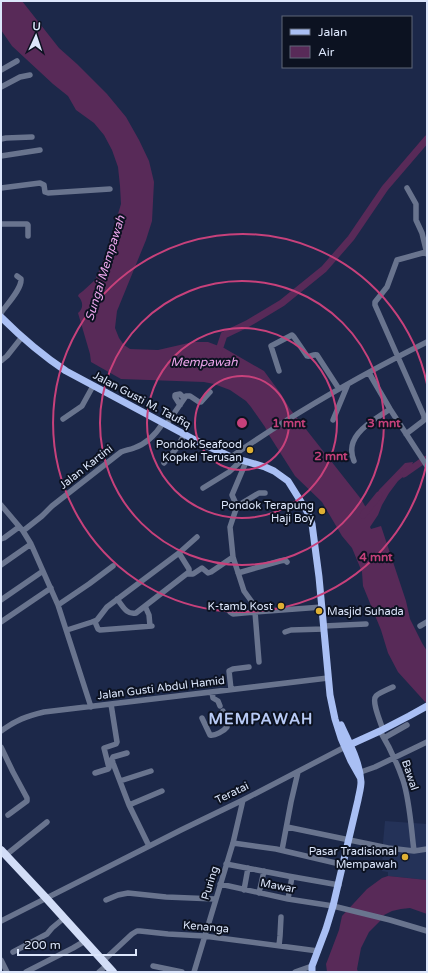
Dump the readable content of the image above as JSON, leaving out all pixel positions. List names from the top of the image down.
{
  "streets": {
    "main road": ["Jalan Gusti M. Taufiq", "Teratai"],
    "street": [
      "Jalan Kartini",
      "Jalan Gusti Abdul Hamid",
      "Bawal",
      "Puring",
      "Mawar",
      "Kenanga"
    ]
  },
  "crossings": [
    ["Jalan Gusti M. Taufiq", "Jalan Kartini"],
    ["Jalan Gusti M. Taufiq", "Jalan Gusti Abdul Hamid"],
    ["Jalan Gusti M. Taufiq", "Teratai"],
    ["Bawal", "Teratai"],
    ["Teratai", "Puring"],
    ["Puring", "Mawar"],
    ["Puring", "Kenanga"]
  ],
  "districts": ["MEMPAWAH"],
  "water": ["Sungai Mempawah", "Mempawah"],
  "places": [
    "Pondok Seafood Kopkel Terusan",
    "Pondok Terapung Haji Boy",
    "K-tamb Kost",
    "Masjid Suhada",
    "Pasar Tradisional Mempawah"
  ],
  "legend": ["Jalan", "Air"],
  "scale_bar": "200 m",
  "north": "top",
  "rings": [
    "1 mnt",
    "3 mnt",
    "2 mnt",
    "4 mnt"
  ]
}
